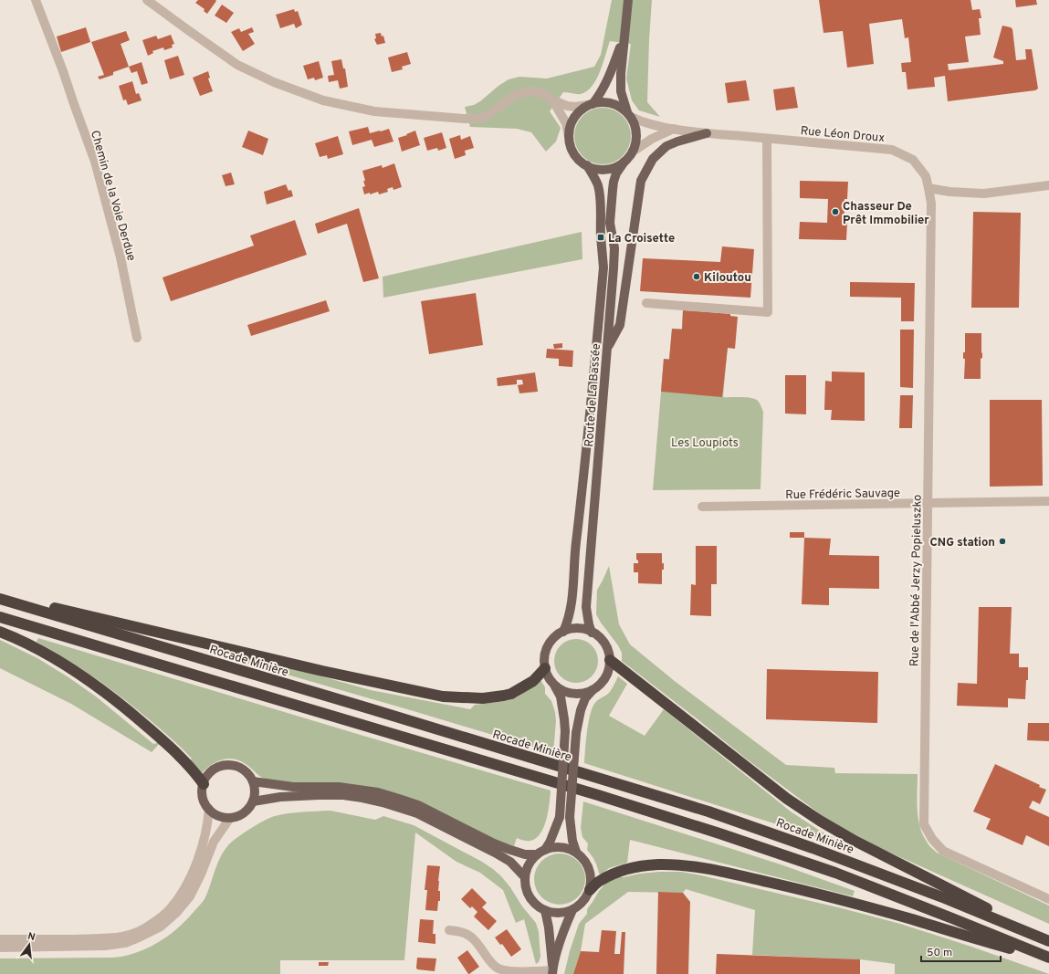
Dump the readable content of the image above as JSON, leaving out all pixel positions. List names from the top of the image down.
{
  "streets": {
    "highway": ["Rocade Minière"],
    "main road": ["Route de La Bassée"],
    "street": [
      "Rue Léon Droux",
      "Chemin de la Voie Derdue",
      "Rue Frédéric Sauvage",
      "Rue de l'Abbé Jerzy Popieluszko"
    ]
  },
  "crossings": [
    ["Rue Léon Droux", "Route de La Bassée"],
    ["Rue Léon Droux", "Rue de l'Abbé Jerzy Popieluszko"],
    ["Rue Frédéric Sauvage", "Rue de l'Abbé Jerzy Popieluszko"]
  ],
  "parks": ["Les Loupiots"],
  "places": {
    "other": ["Chasseur De Prêt Immobilier", "Kiloutou", "CNG station"],
    "transit": ["La Croisette"]
  },
  "scale_bar": "50 m",
  "north": "top"
}
